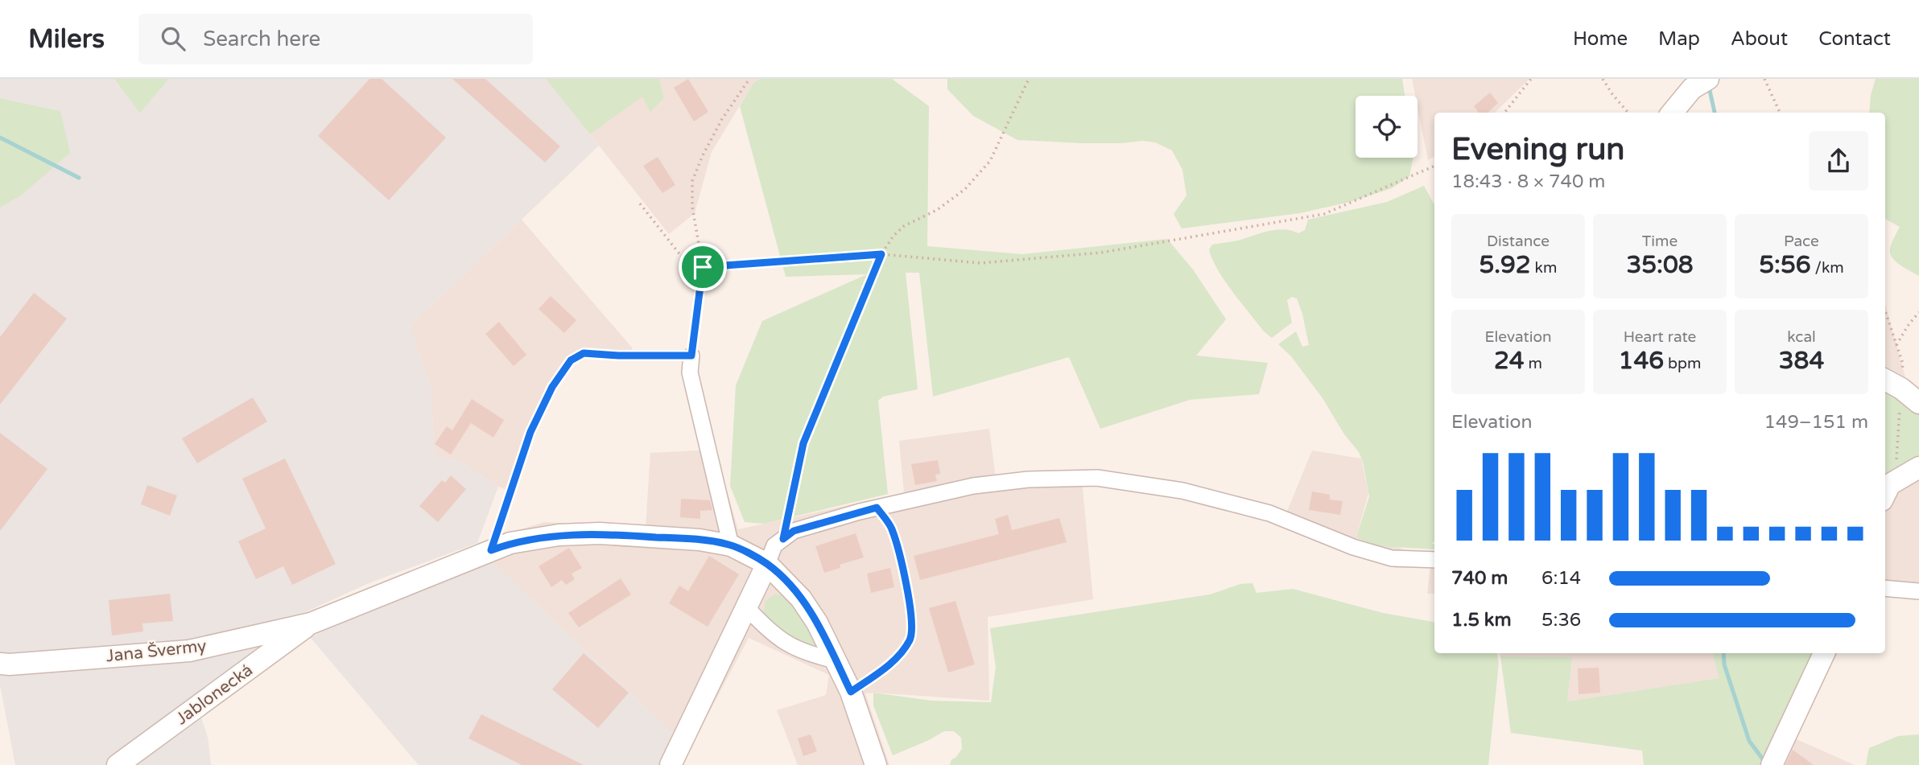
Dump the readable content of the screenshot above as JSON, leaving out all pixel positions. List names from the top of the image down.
{
  "streets": {
    "street": ["Jana Švermy", "Jablonecká"]
  },
  "crossings": [
    ["Jana Švermy", "Jablonecká"]
  ],
  "page": {
    "header": "Milers",
    "search": "Search here",
    "nav": [
      "Home",
      "Map",
      "About",
      "Contact"
    ],
    "heading": ["Evening run", "18:43 · 8 × 740 m"],
    "stats": [
      ["Distance", "5.92 km"],
      ["Time", "35:08"],
      ["Pace", "5:56 /km"],
      ["Elevation", "24 m"],
      ["Heart rate", "146 bpm"],
      ["kcal", "384"]
    ],
    "chart": ["Elevation", "149–151 m"],
    "list": [
      {
        "name": "740 m",
        "note": "6:14"
      },
      {
        "name": "1.5 km",
        "note": "5:36"
      }
    ]
  }
}
